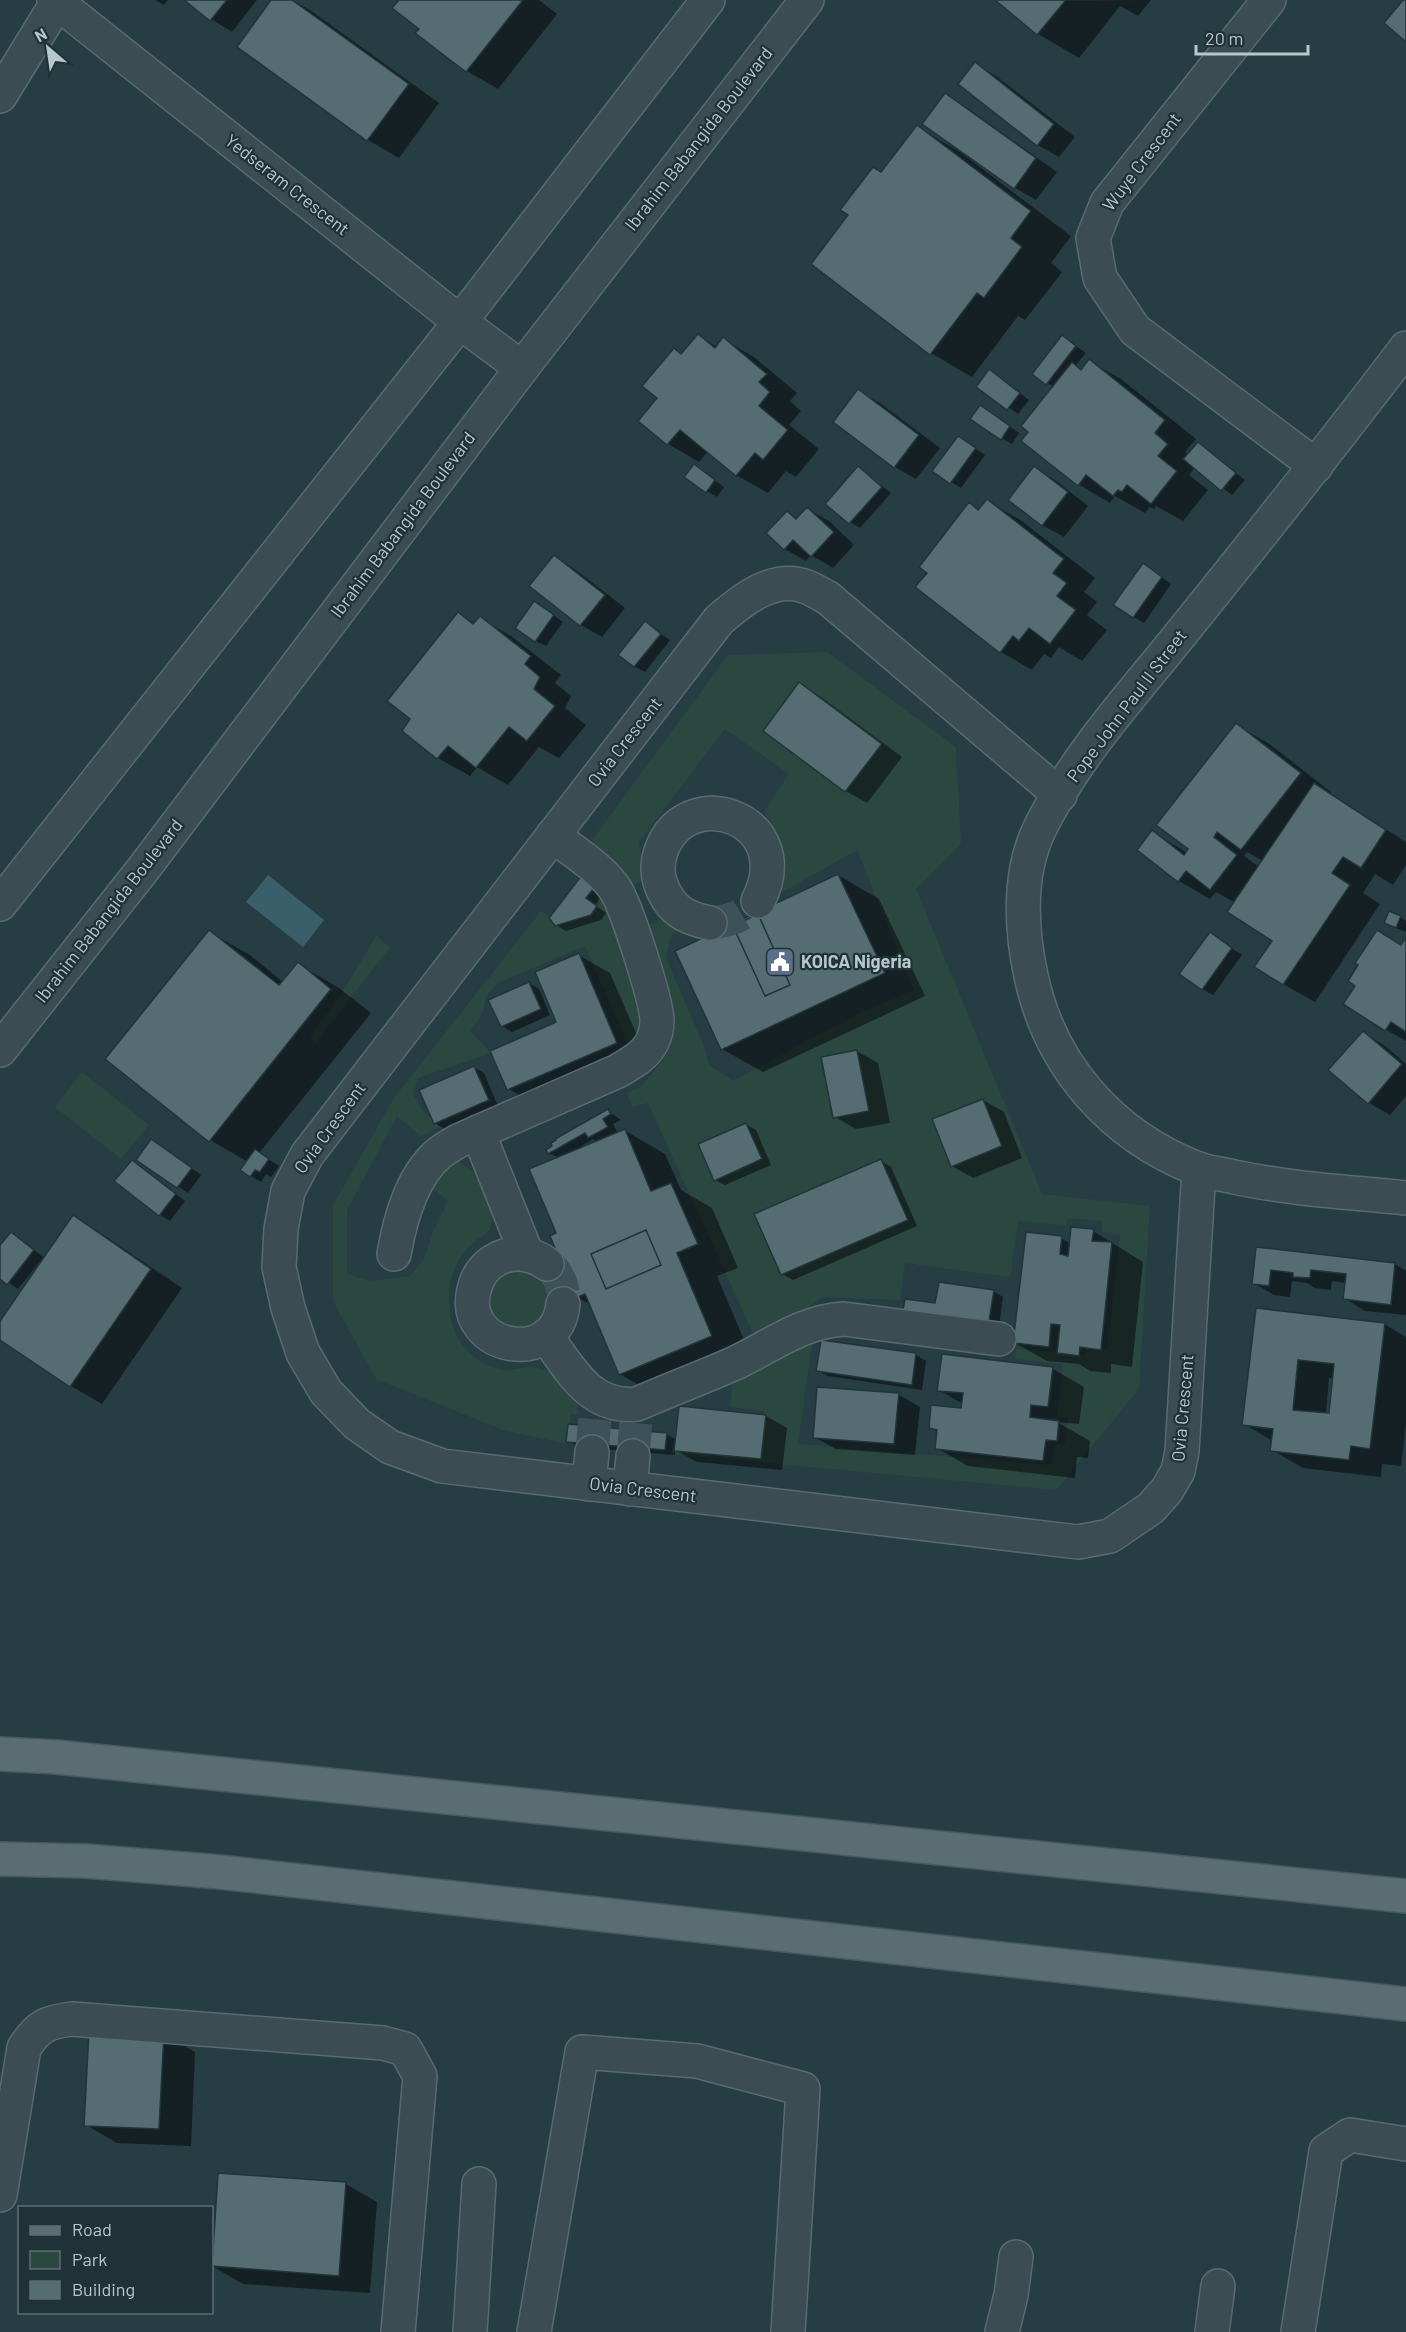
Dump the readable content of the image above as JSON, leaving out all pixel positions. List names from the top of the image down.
{
  "streets": {
    "street": [
      "Ibrahim Babangida Boulevard",
      "Wuye Crescent",
      "Yedseram Crescent",
      "Pope John Paul II Street",
      "Ovia Crescent"
    ]
  },
  "crossings": [
    ["Ibrahim Babangida Boulevard", "Yedseram Crescent"],
    ["Wuye Crescent", "Pope John Paul II Street"],
    ["Pope John Paul II Street", "Ovia Crescent"]
  ],
  "places": {
    "public building": ["KOICA Nigeria"]
  },
  "legend": ["Road", "Park", "Building"],
  "scale_bar": "20 m",
  "north": "top left"
}
